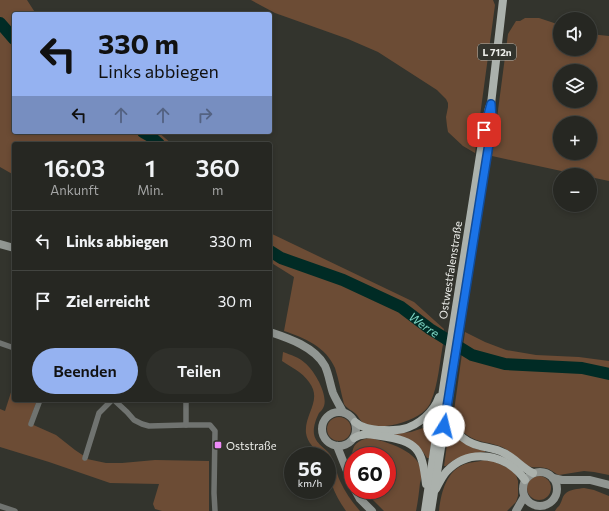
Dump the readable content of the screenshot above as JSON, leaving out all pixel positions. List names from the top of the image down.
{
  "streets": {
    "main road": ["L 712n", "Ostwestfalenstraße"]
  },
  "crossings": [
    ["L 712n", "Ostwestfalenstraße"]
  ],
  "water": ["Werre"],
  "places": {
    "transit": ["Oststraße"]
  },
  "page": {
    "map_buttons": ["+", "−"],
    "turn": ["330 m", "Links abbiegen"],
    "eta": [
      "16:03",
      "Ankunft",
      "1",
      "Min.",
      "360",
      "m"
    ],
    "list": [
      {
        "name": "Links abbiegen",
        "value": "330 m"
      },
      {
        "name": "Ziel erreicht",
        "value": "30 m"
      }
    ],
    "buttons": ["Beenden", "Teilen"],
    "speed": "56 km/h",
    "limit": "60"
  }
}
